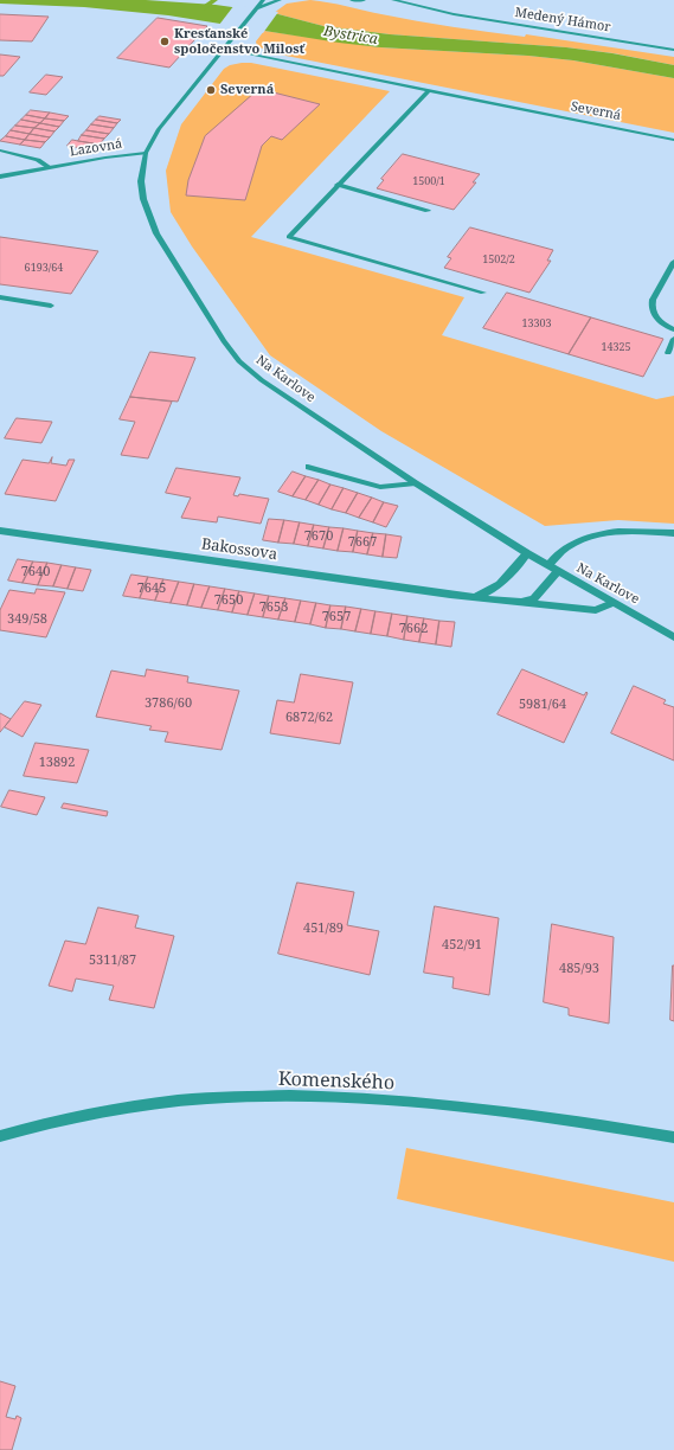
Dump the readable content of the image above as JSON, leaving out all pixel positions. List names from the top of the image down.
{
  "streets": {
    "street": [
      "Medený Hámor",
      "Severná",
      "Lazovná",
      "Na Karlove",
      "Bakossova",
      "Komenského"
    ]
  },
  "crossings": [
    ["Severná", "Na Karlove"],
    ["Lazovná", "Na Karlove"],
    ["Na Karlove", "Bakossova"]
  ],
  "water": ["Bystrica"],
  "places": ["Kresťanské spoločenstvo Milosť", "Severná"],
  "house_numbers": [
    "1500/1",
    "1502/2",
    "6193/64",
    "13303",
    "14325",
    "7670",
    "7667",
    "7640",
    "7645",
    "7650",
    "7653",
    "7657",
    "349/58",
    "7662",
    "3786/60",
    "5981/64",
    "6872/62",
    "13892",
    "451/89",
    "452/91",
    "5311/87",
    "485/93"
  ]
}
